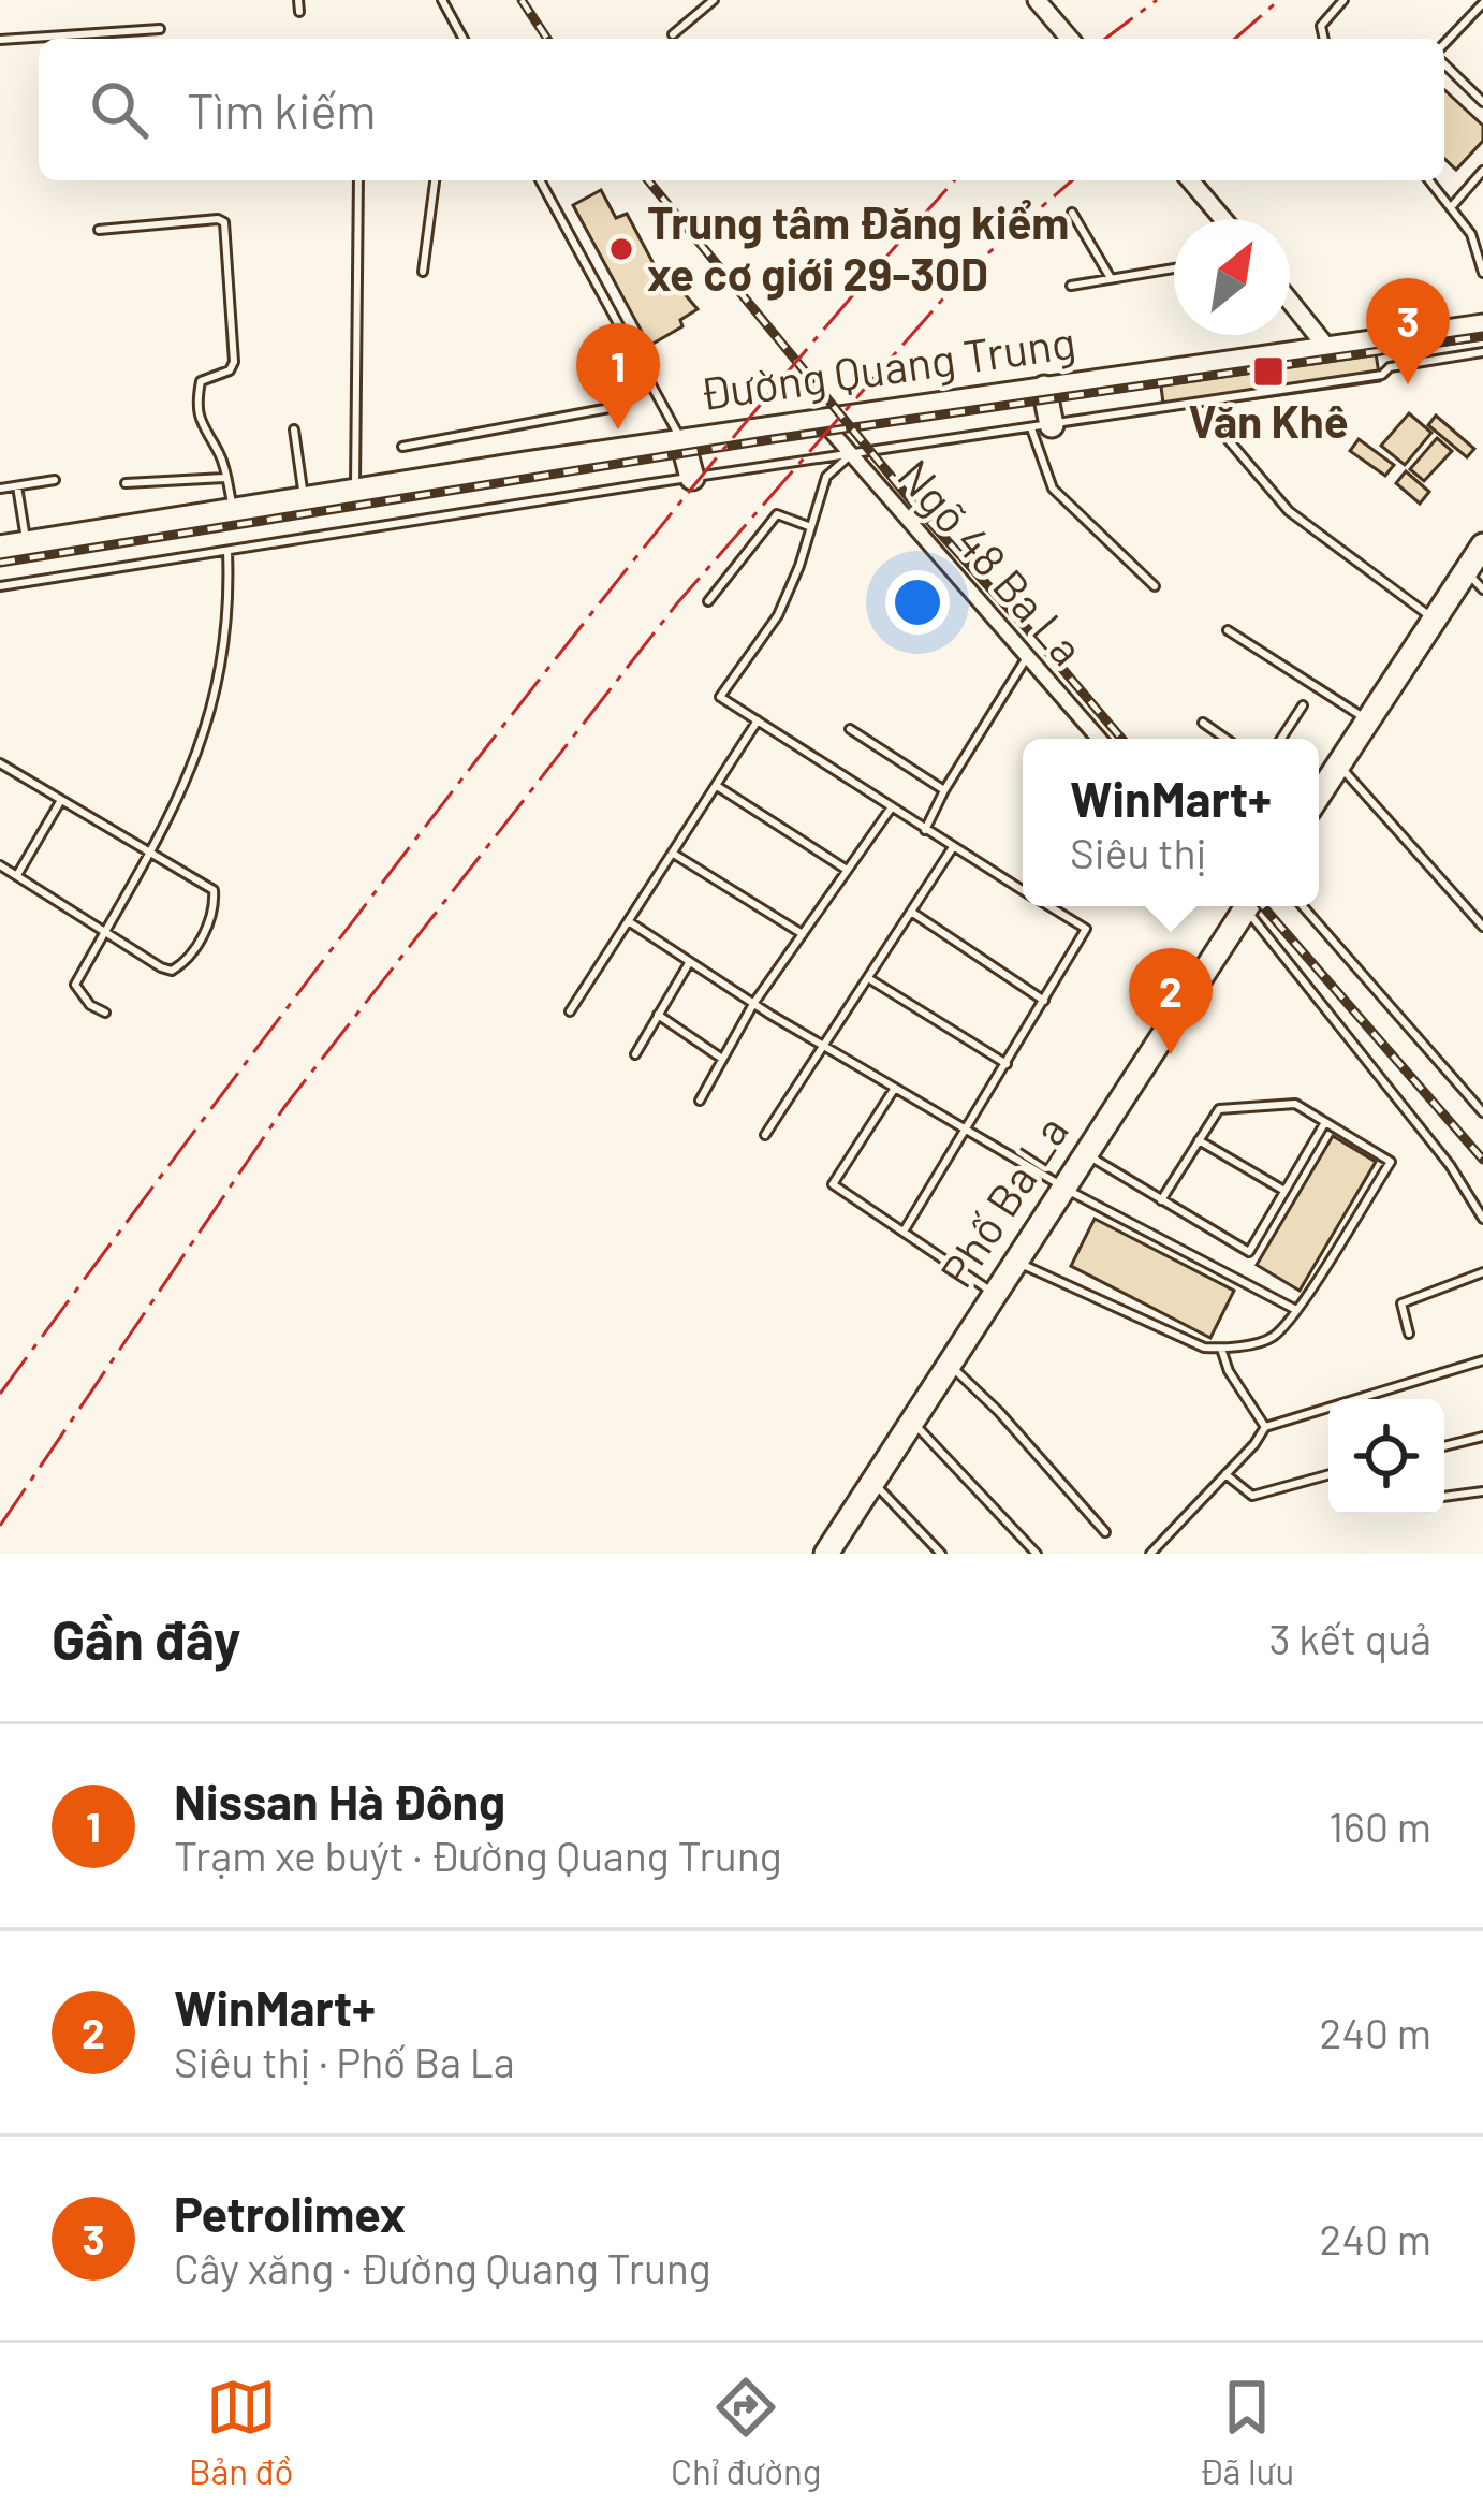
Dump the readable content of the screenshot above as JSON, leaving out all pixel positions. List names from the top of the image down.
{
  "streets": {
    "highway": ["Đường Quang Trung", "Phố Ba La"],
    "street": ["Ngõ 48 Ba La"]
  },
  "crossings": [
    ["Đường Quang Trung", "Ngõ 48 Ba La"]
  ],
  "places": {
    "other": ["Trung tâm Đăng kiểm xe cơ giới 29-30D"],
    "transit": ["Văn Khê"]
  },
  "north": "top right",
  "page": {
    "search": "Tìm kiếm",
    "pins": ["3", "1", "2"],
    "popup": ["WinMart+", "Siêu thị"],
    "heading": ["Gần đây", "3 kết quả"],
    "list": [
      {
        "mark": "1",
        "name": "Nissan Hà Đông",
        "note": "Trạm xe buýt · Đường Quang Trung",
        "value": "160 m"
      },
      {
        "mark": "2",
        "name": "WinMart+",
        "note": "Siêu thị · Phố Ba La",
        "value": "240 m"
      },
      {
        "mark": "3",
        "name": "Petrolimex",
        "note": "Cây xăng · Đường Quang Trung",
        "value": "240 m"
      }
    ],
    "nav": ["Bản đồ", "Chỉ đường", "Đã lưu"]
  }
}
